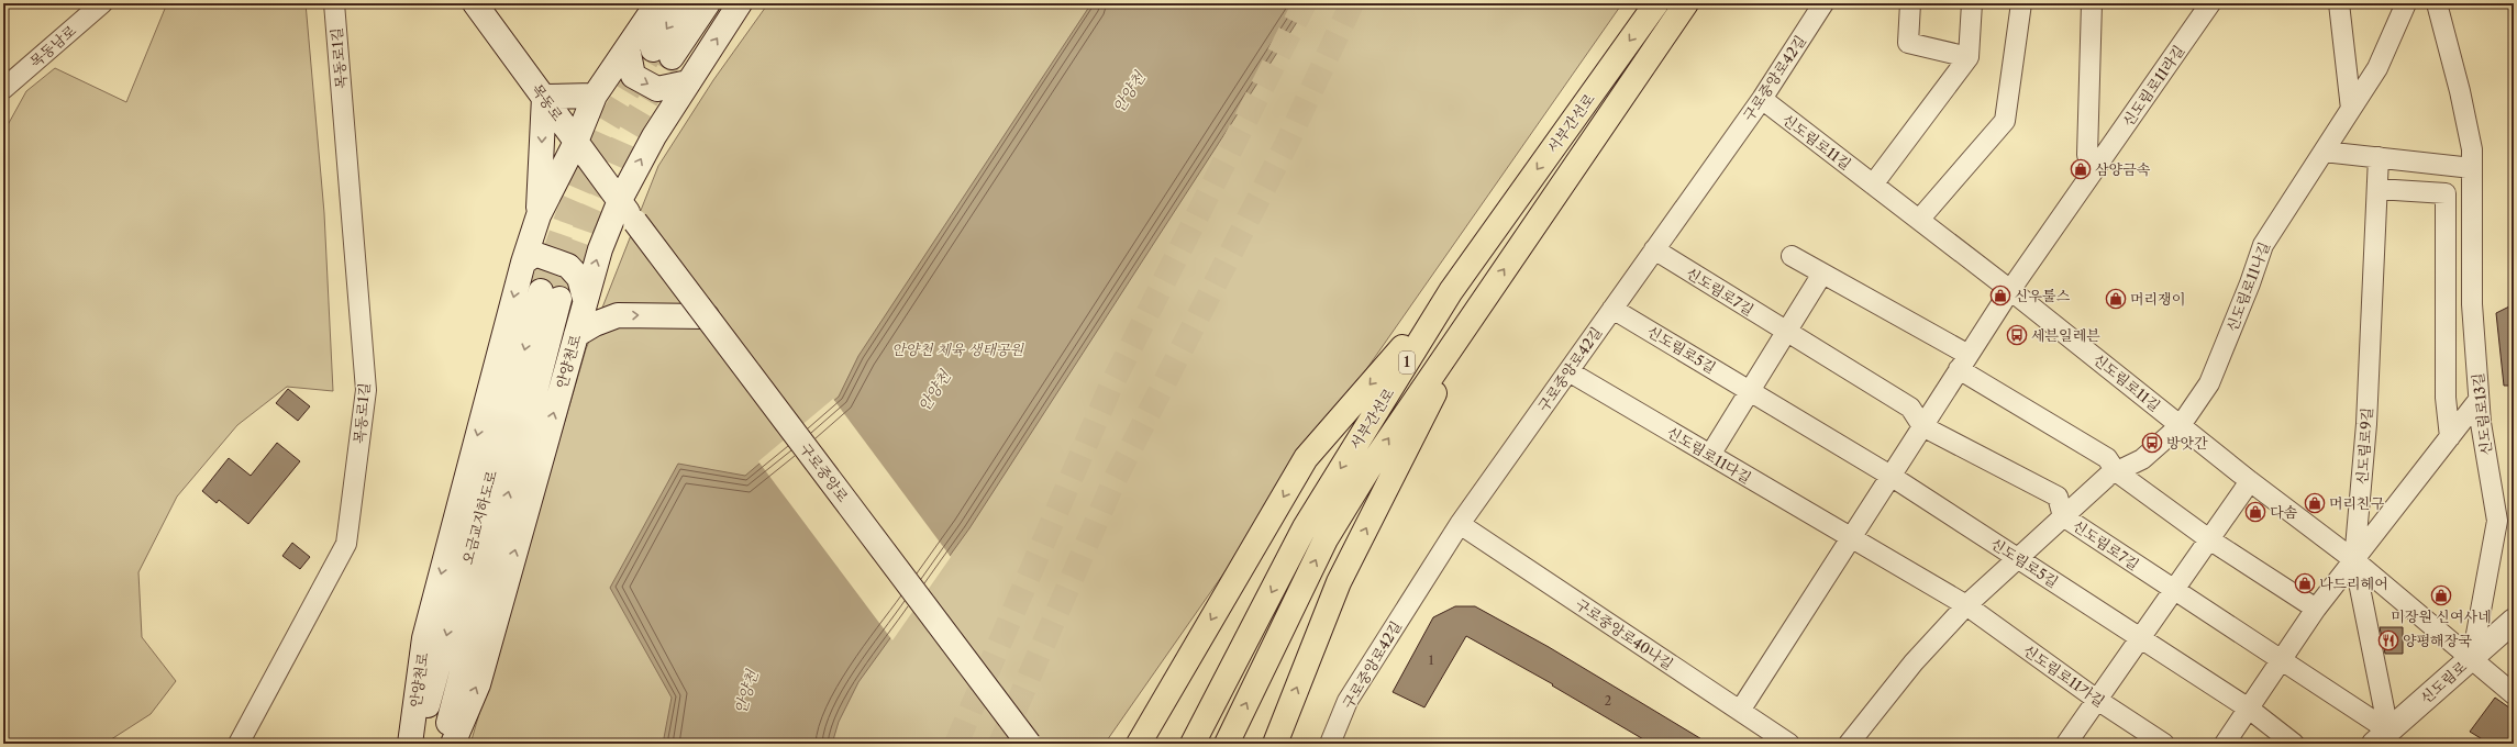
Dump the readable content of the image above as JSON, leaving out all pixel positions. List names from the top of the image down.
{
  "streets": {
    "main road": [
      "목동로",
      "서부간선로",
      "안양천로",
      "1",
      "구로중앙로",
      "오금교지하도로",
      "신도림로"
    ],
    "street": [
      "목동남로",
      "목동로1길",
      "구로중앙로42길",
      "신도림로11라길",
      "신도림로11길",
      "신도림로11나길",
      "신도림로7길",
      "신도림로5길",
      "신도림로13길",
      "신도림로9길",
      "신도림로11다길",
      "구로중앙로40나길",
      "신도림로11가길"
    ]
  },
  "crossings": [
    ["구로중앙로42길", "신도림로11길"],
    ["구로중앙로42길", "신도림로7길"],
    ["구로중앙로42길", "신도림로5길"],
    ["구로중앙로42길", "신도림로11다길"],
    ["구로중앙로42길", "구로중앙로40나길"],
    ["신도림로11라길", "신도림로11길"],
    ["목동로", "안양천로"],
    ["목동로", "구로중앙로"],
    ["신도림로11길", "신도림로11나길"],
    ["신도림로11길", "신도림로13길"],
    ["신도림로11길", "신도림로9길"],
    ["신도림로11길", "신도림로"],
    ["신도림로7길", "신도림로9길"],
    ["신도림로7길", "신도림로"],
    ["안양천로", "구로중앙로"],
    ["신도림로13길", "신도림로"],
    ["신도림로9길", "신도림로"],
    ["신도림로11다길", "신도림로11가길"]
  ],
  "water": ["안양천"],
  "parks": ["안양천 체육 생태공원"],
  "places": {
    "shop": [
      "삼양금속",
      "신우툴스",
      "머리쟁이",
      "머리친구",
      "다솜",
      "나드리헤어",
      "미장원 신여사네"
    ],
    "bus stop": ["세븐일레븐", "방앗간"],
    "restaurant": ["양평해장국"]
  },
  "house_numbers": ["1", "2"]
}
